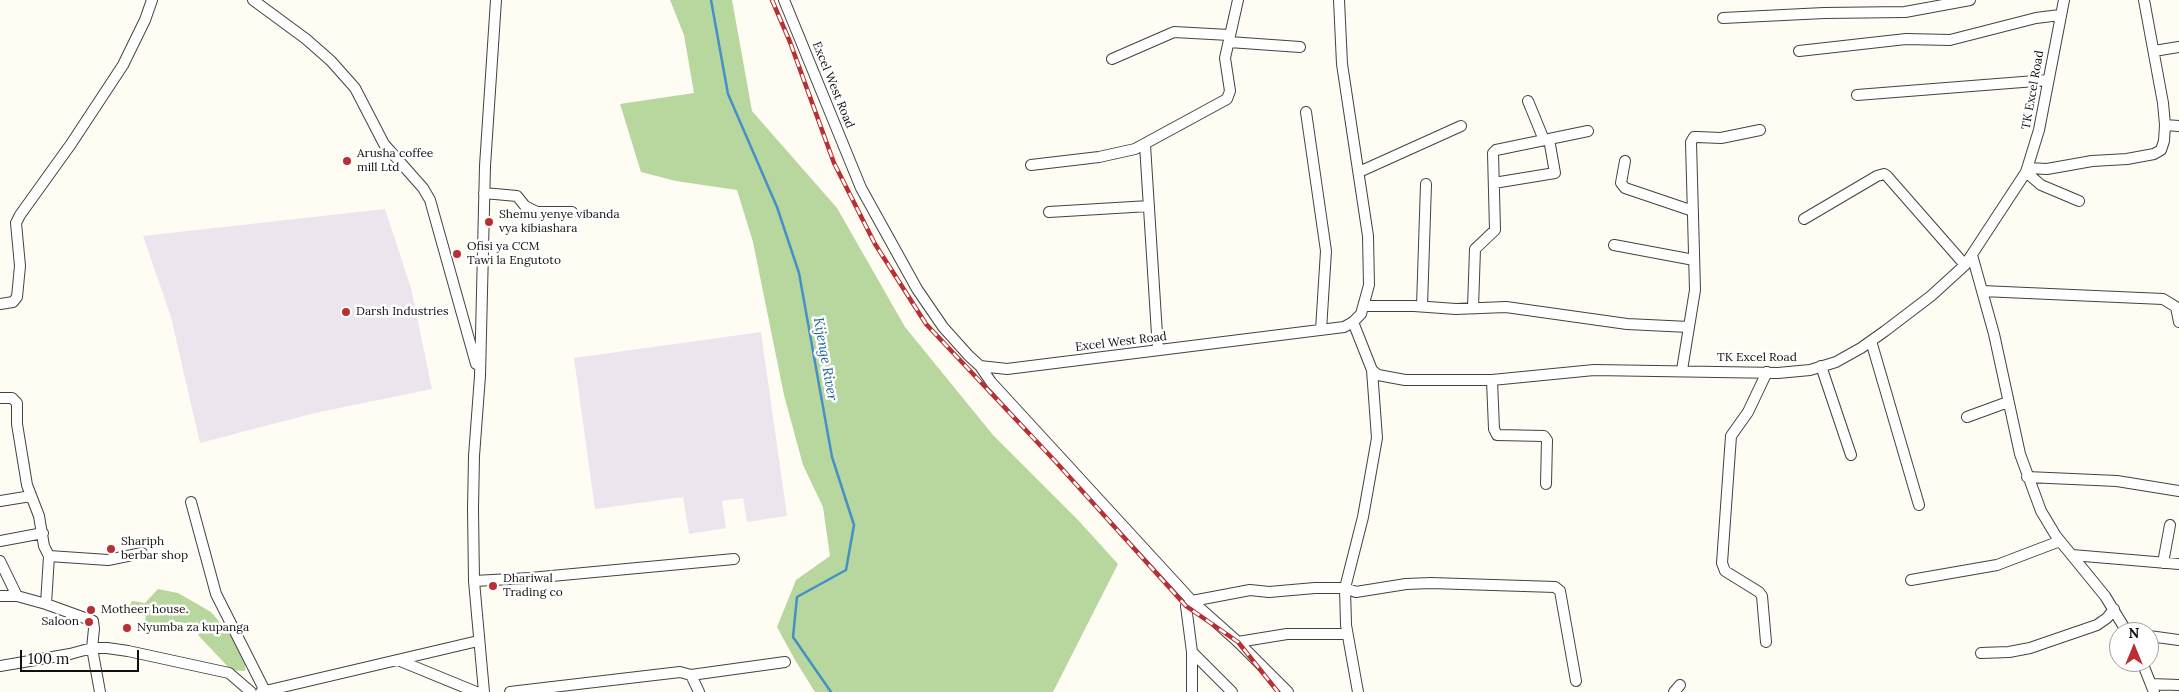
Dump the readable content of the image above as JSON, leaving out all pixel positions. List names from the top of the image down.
{
  "streets": {
    "street": ["Excel West Road", "TK Excel Road"]
  },
  "water": ["Kijenge River"],
  "places": [
    "Arusha coffee mill Ltd",
    "Shemu yenye vibanda vya kibiashara",
    "Ofisi ya CCM Tawi la Engutoto",
    "Darsh Industries",
    "Shariph berbar shop",
    "Dhariwal Trading co",
    "Motheer house.",
    "Saloon",
    "Nyumba za kupanga"
  ],
  "scale_bar": "100 m",
  "north": "top"
}
